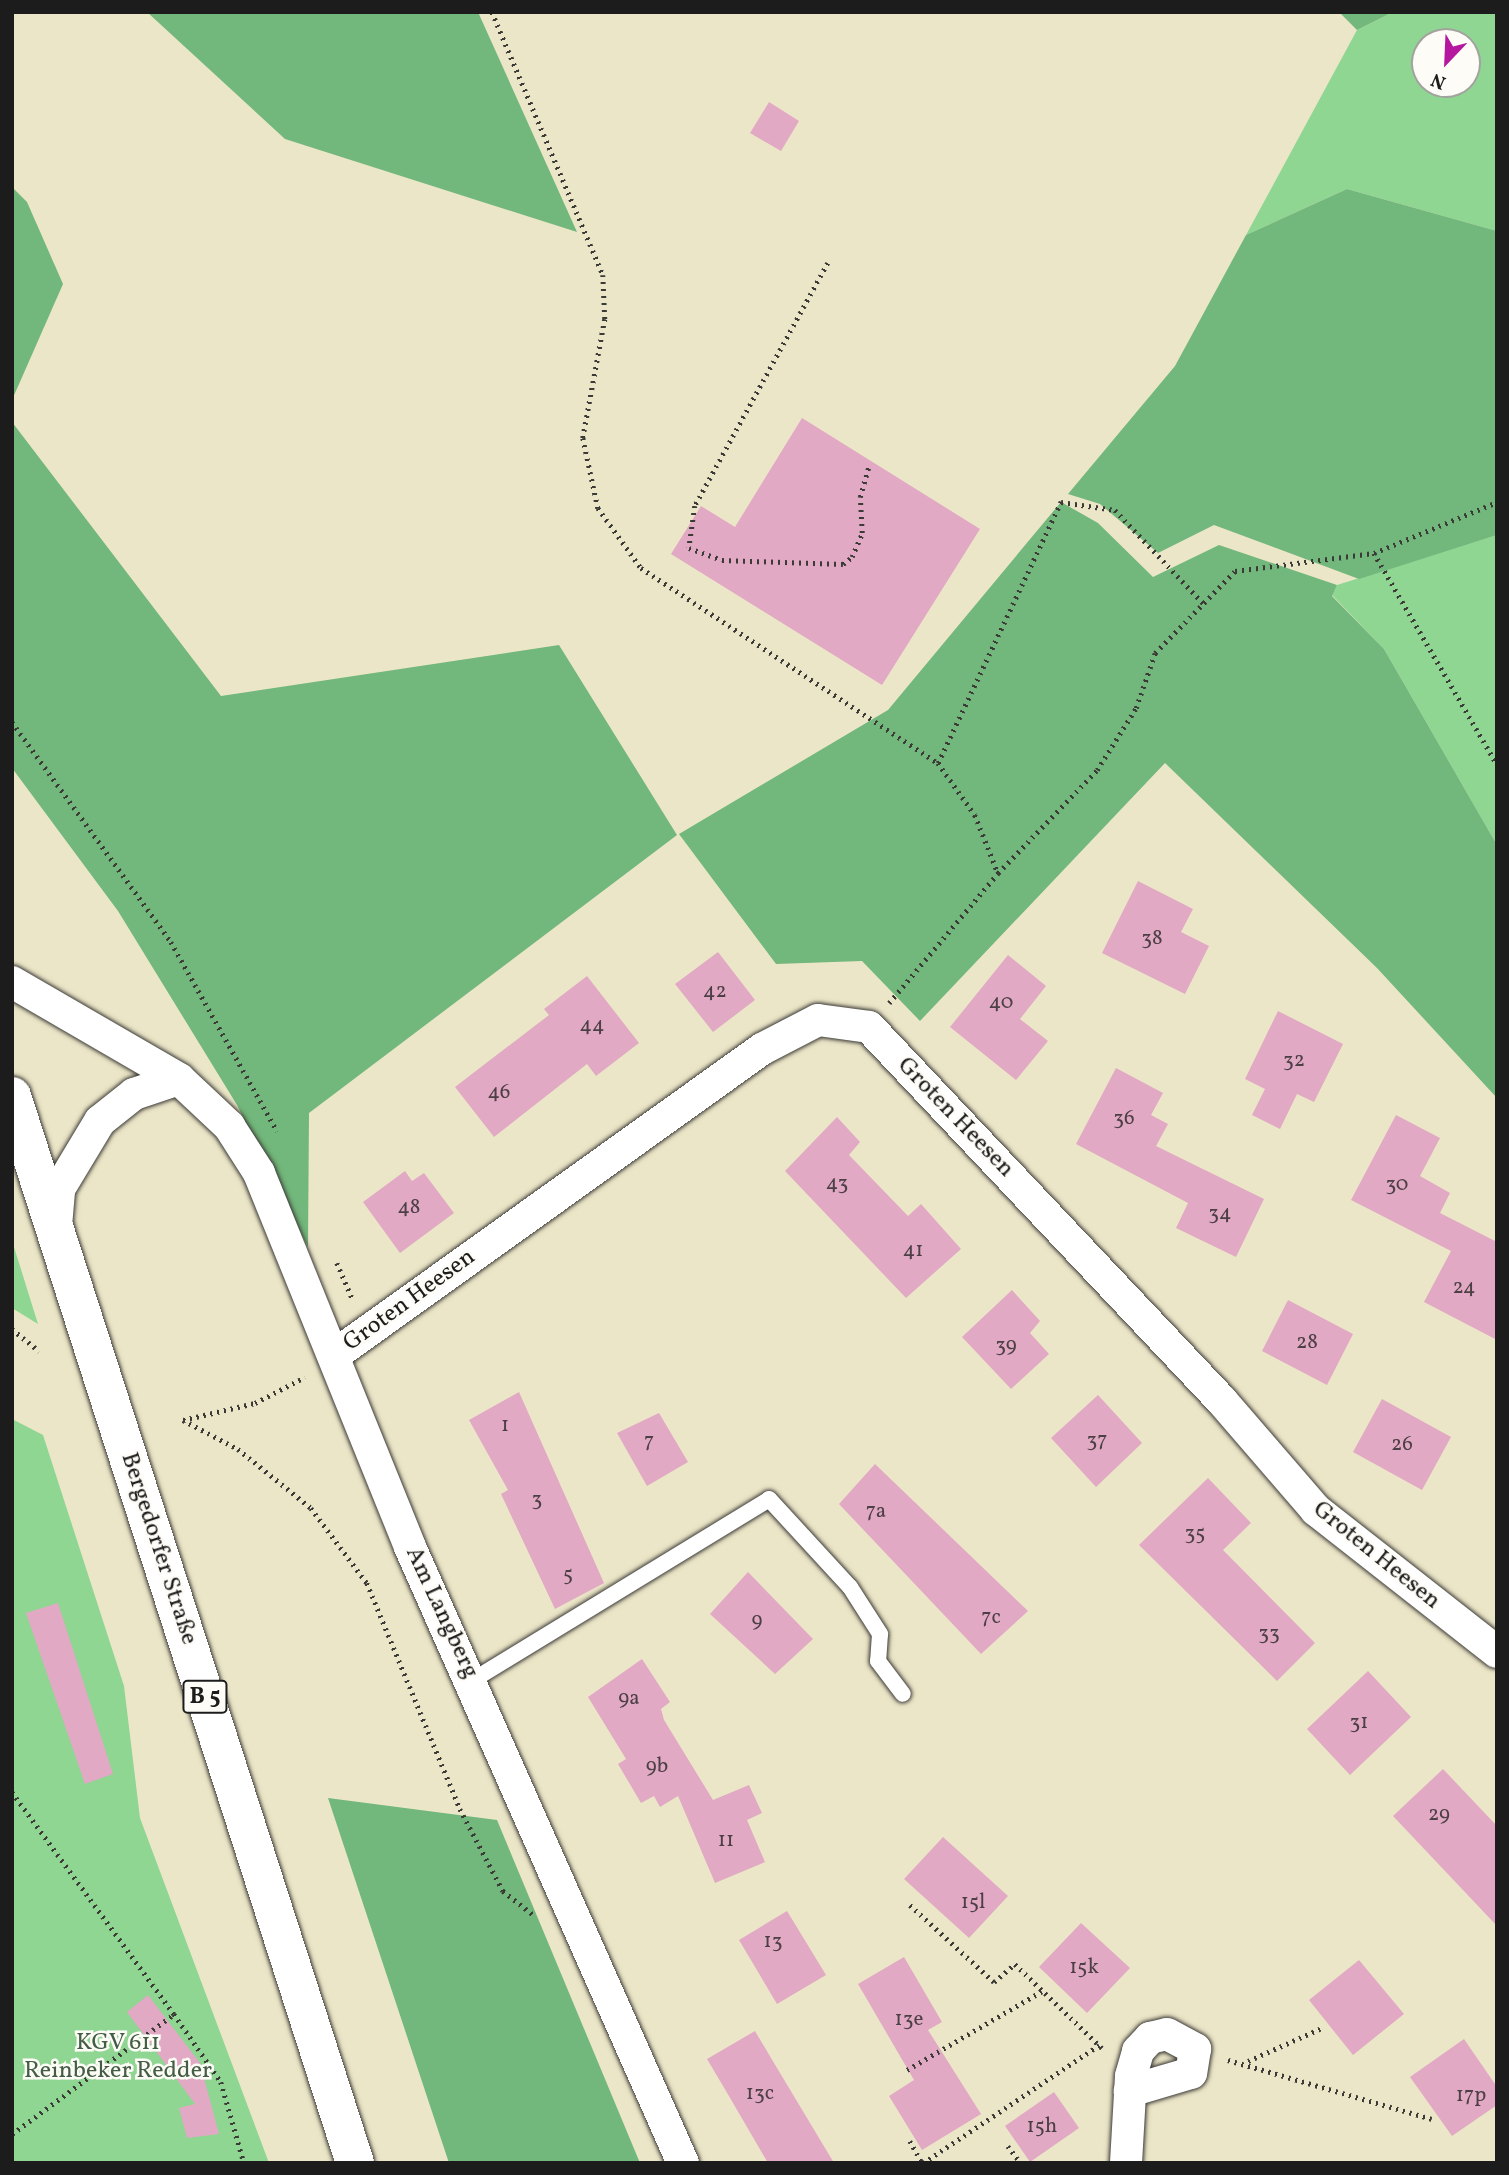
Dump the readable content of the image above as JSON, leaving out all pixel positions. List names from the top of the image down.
{
  "streets": {
    "main road": ["Bergedorfer Straße", "B 5"],
    "street": ["Groten Heesen", "Am Langberg"]
  },
  "crossings": [
    ["Groten Heesen", "Am Langberg"]
  ],
  "parks": ["KGV 611 Reinbeker Redder"],
  "house_numbers": [
    "38",
    "42",
    "40",
    "44",
    "32",
    "46",
    "36",
    "43",
    "30",
    "48",
    "34",
    "41",
    "24",
    "28",
    "39",
    "1",
    "37",
    "7",
    "26",
    "3",
    "7a",
    "35",
    "5",
    "7c",
    "9",
    "33",
    "9a",
    "31",
    "9b",
    "29",
    "11",
    "15l",
    "13",
    "15k",
    "13e",
    "13c",
    "17p",
    "15h"
  ],
  "north": "bottom left"
}
